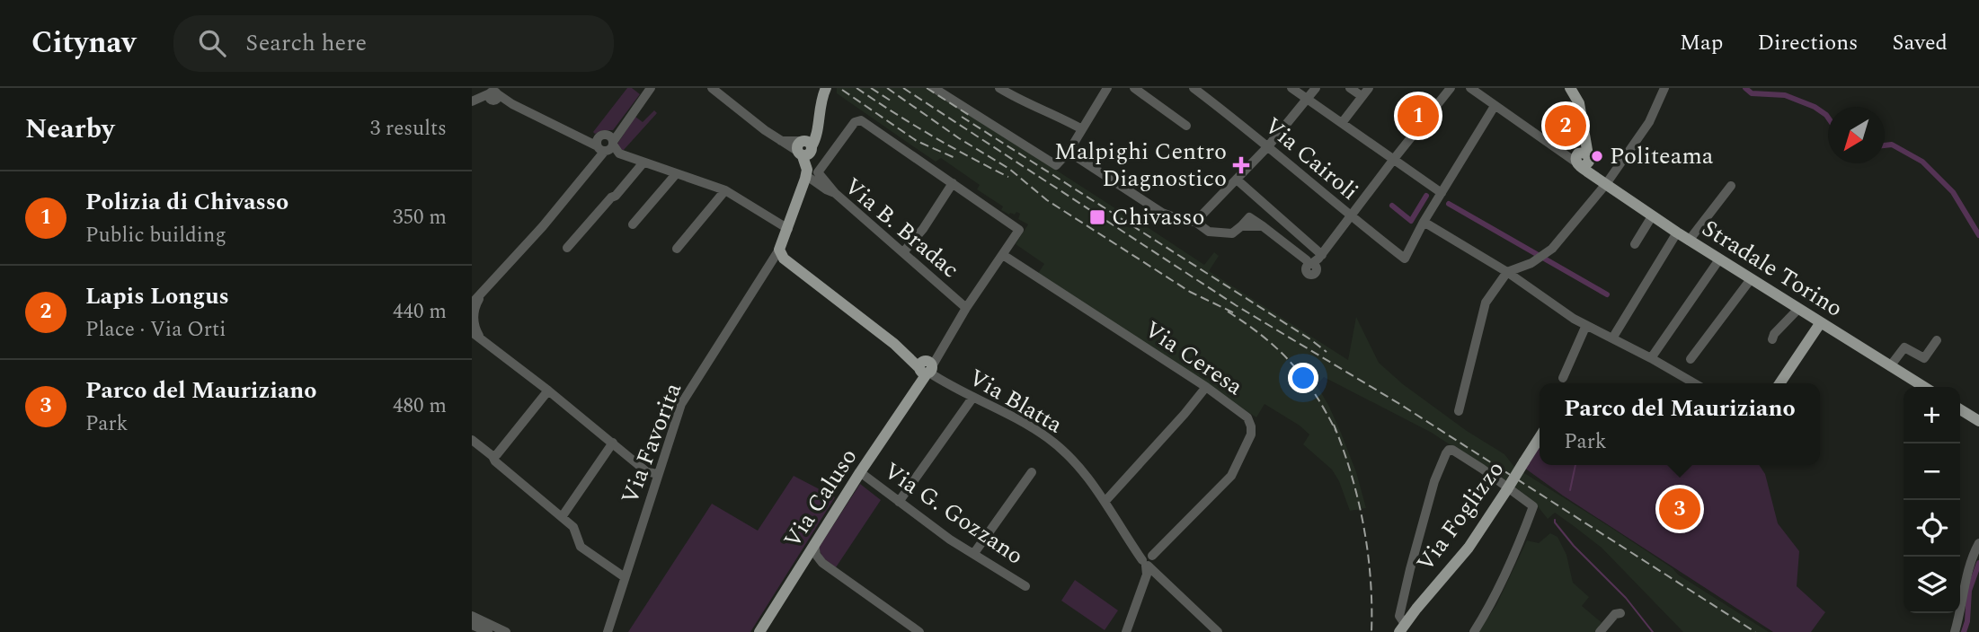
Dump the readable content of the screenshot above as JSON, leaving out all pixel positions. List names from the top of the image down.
{
  "streets": {
    "main road": ["Stradale Torino", "Via Caluso", "Via Foglizzo"],
    "street": [
      "Via Cairoli",
      "Via B. Bradac",
      "Via Ceresa",
      "Via Blatta",
      "Via Favorita",
      "Via G. Gozzano"
    ]
  },
  "crossings": [
    ["Via B. Bradac", "Via Caluso"],
    ["Via Ceresa", "Via Blatta"],
    ["Via Ceresa", "Via Caluso"],
    ["Via Blatta", "Via Caluso"],
    ["Via Caluso", "Via G. Gozzano"]
  ],
  "places": {
    "other": ["Politeama"],
    "health": ["Malpighi Centro Diagnostico"],
    "transit": ["Chivasso"]
  },
  "north": "bottom left",
  "page": {
    "header": "Citynav",
    "search": "Search here",
    "nav": ["Map", "Directions", "Saved"],
    "heading": ["Nearby", "3 results"],
    "pins": ["1", "2", "3"],
    "list": [
      {
        "mark": "1",
        "name": "Polizia di Chivasso",
        "note": "Public building",
        "value": "350 m"
      },
      {
        "mark": "2",
        "name": "Lapis Longus",
        "note": "Place · Via Orti",
        "value": "440 m"
      },
      {
        "mark": "3",
        "name": "Parco del Mauriziano",
        "note": "Park",
        "value": "480 m"
      }
    ],
    "popup": ["Parco del Mauriziano", "Park"],
    "map_buttons": ["+", "−"]
  }
}
